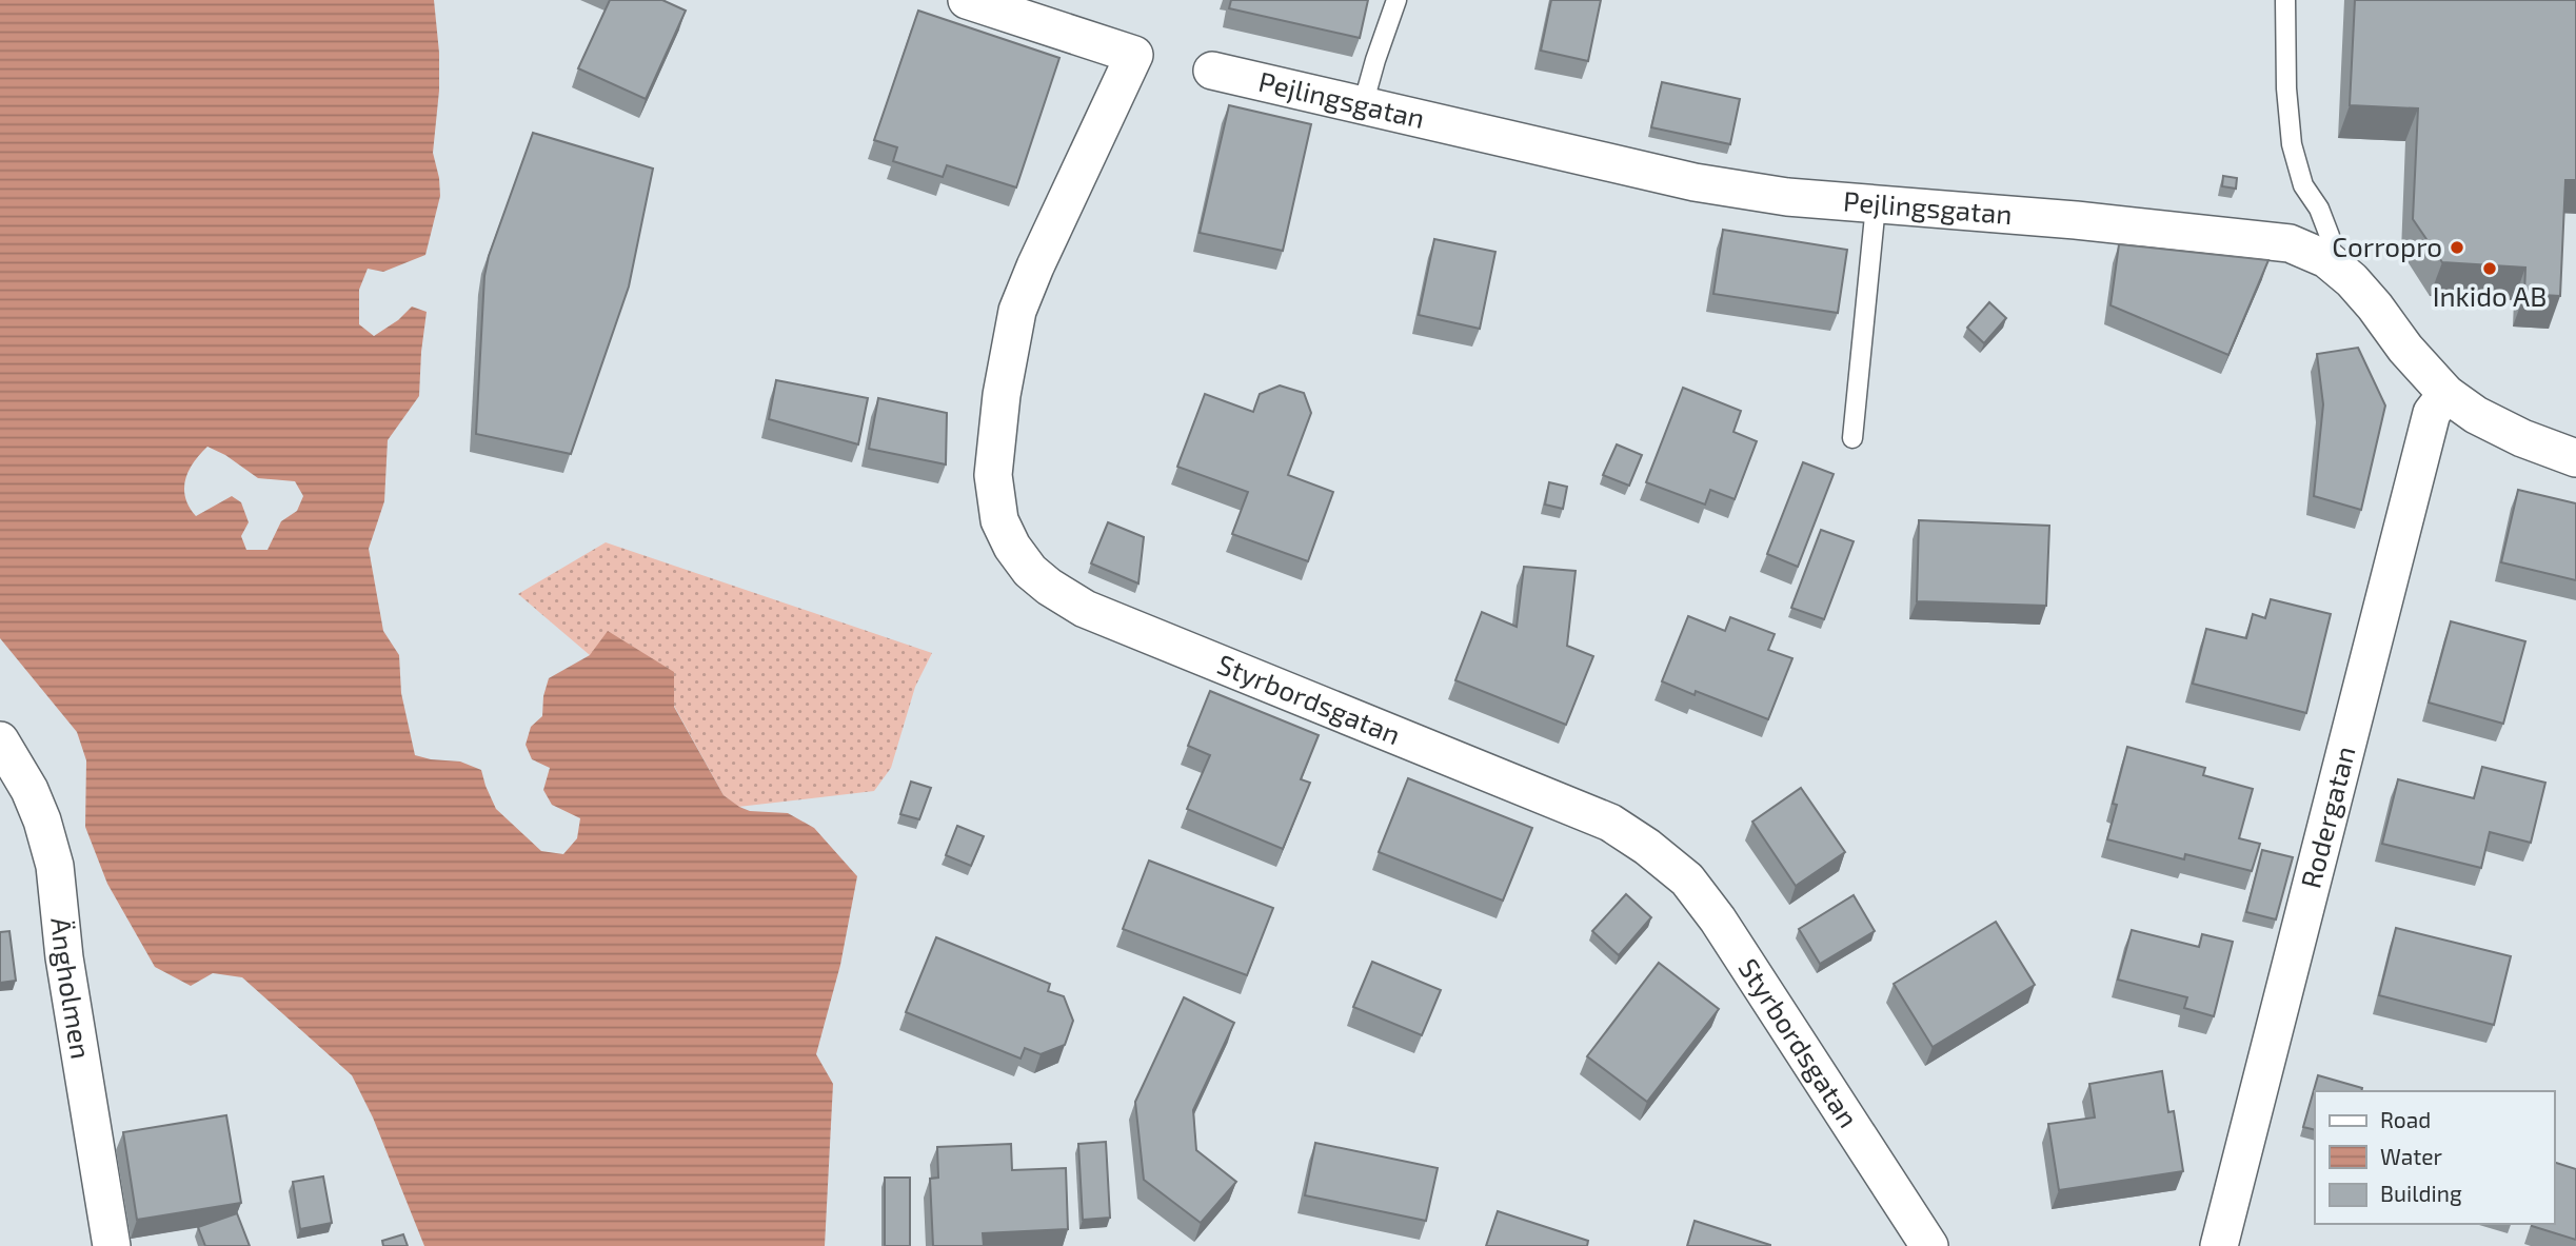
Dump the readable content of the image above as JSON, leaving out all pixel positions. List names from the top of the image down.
{
  "streets": {
    "street": [
      "Pejlingsgatan",
      "Styrbordsgatan",
      "Rodergatan",
      "Ängholmen"
    ]
  },
  "crossings": [
    ["Pejlingsgatan", "Rodergatan"]
  ],
  "places": ["Corropro", "Inkido AB"],
  "legend": ["Road", "Water", "Building"]
}
